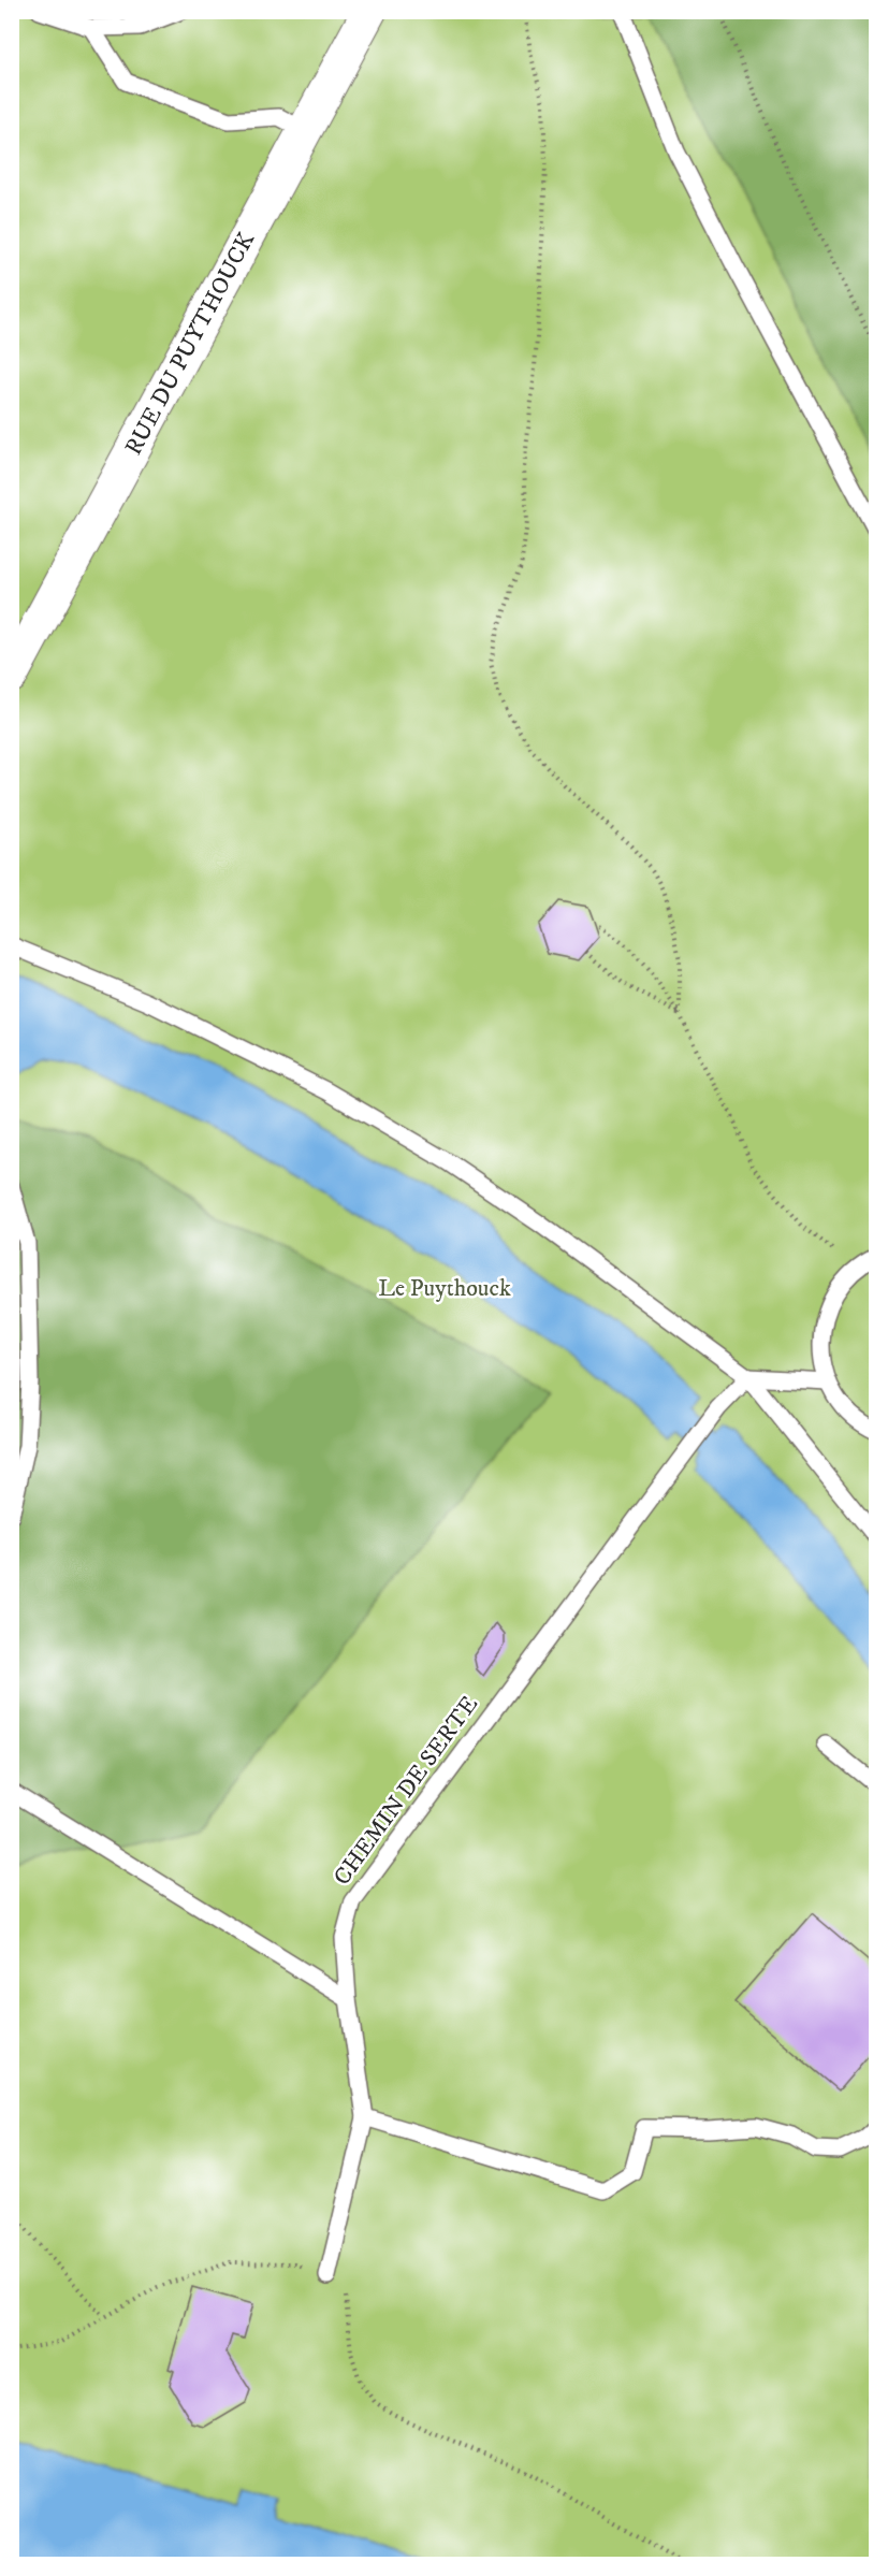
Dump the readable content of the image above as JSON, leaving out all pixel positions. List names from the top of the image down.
{
  "streets": {
    "street": ["RUE DU PUYTHOUCK"],
    "lane": ["CHEMIN DE SERTE"]
  },
  "parks": ["Le Puythouck"]
}
